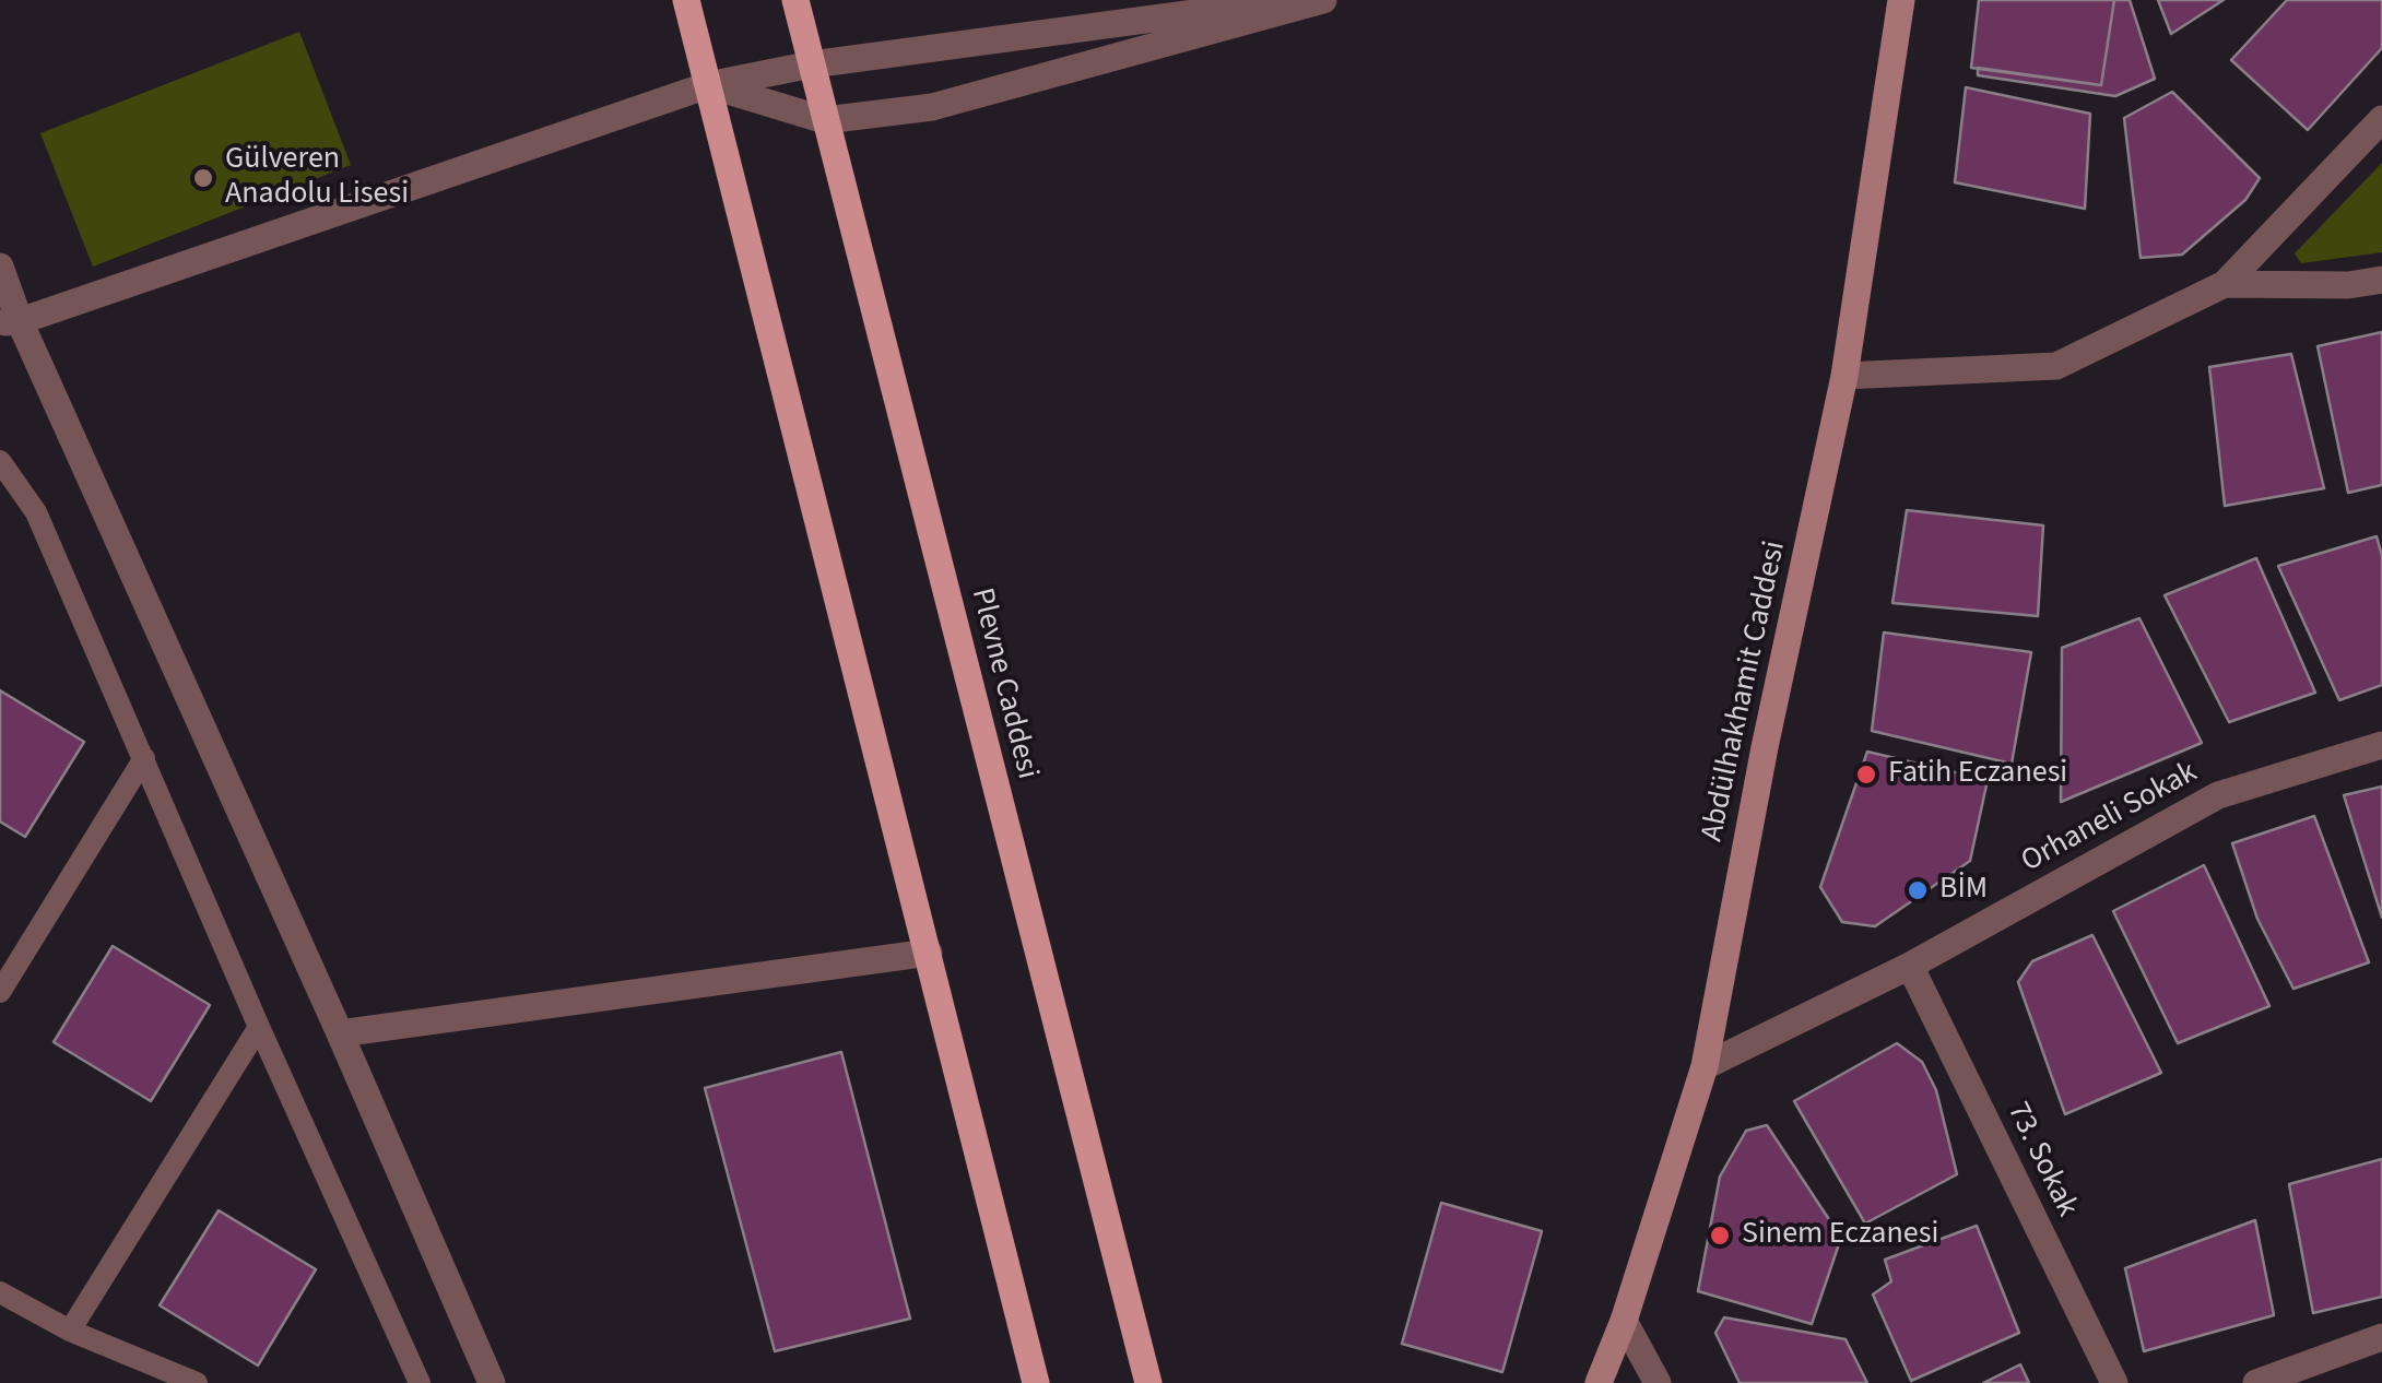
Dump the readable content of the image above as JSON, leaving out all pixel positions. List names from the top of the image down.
{
  "streets": {
    "main road": ["Plevne Caddesi", "Abdülhakhamit Caddesi"],
    "street": ["Orhaneli Sokak", "73. Sokak"]
  },
  "crossings": [
    ["Abdülhakhamit Caddesi", "Orhaneli Sokak"],
    ["Orhaneli Sokak", "73. Sokak"]
  ],
  "places": [
    "Gülveren Anadolu Lisesi",
    "Fatih Eczanesi",
    "BİM",
    "Sinem Eczanesi"
  ]
}
